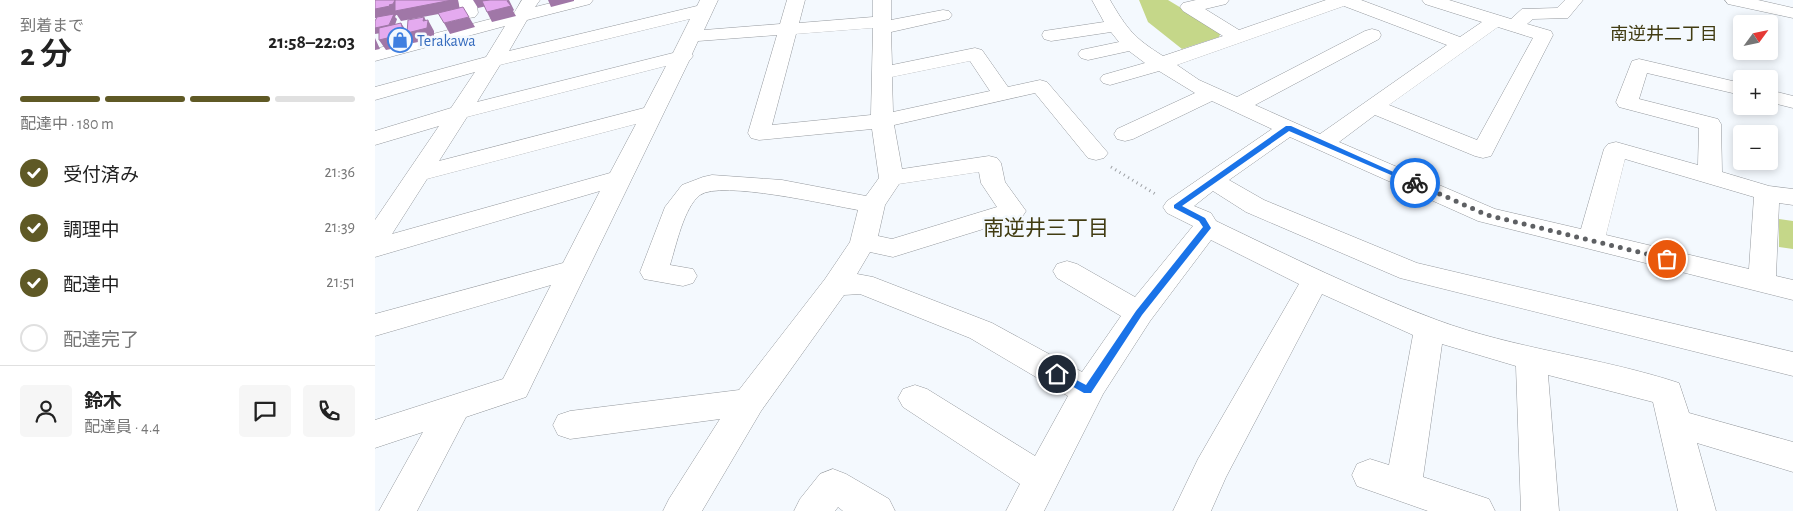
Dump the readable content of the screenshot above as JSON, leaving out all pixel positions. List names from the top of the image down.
{
  "districts": ["南逆井二丁目", "南逆井三丁目"],
  "places": {
    "shop": ["Terakawa"]
  },
  "north": "top right",
  "page": {
    "heading": ["2 分", "到着まで", "21:58–22:03"],
    "panel": ["鈴木", "配達員 · 4.4"],
    "map_buttons": ["+", "−"],
    "bar": "配達中 · 180 m",
    "list": [
      ["受付済み", "21:36"],
      ["調理中", "21:39"],
      ["配達中", "21:51"],
      "配達完了"
    ]
  }
}
